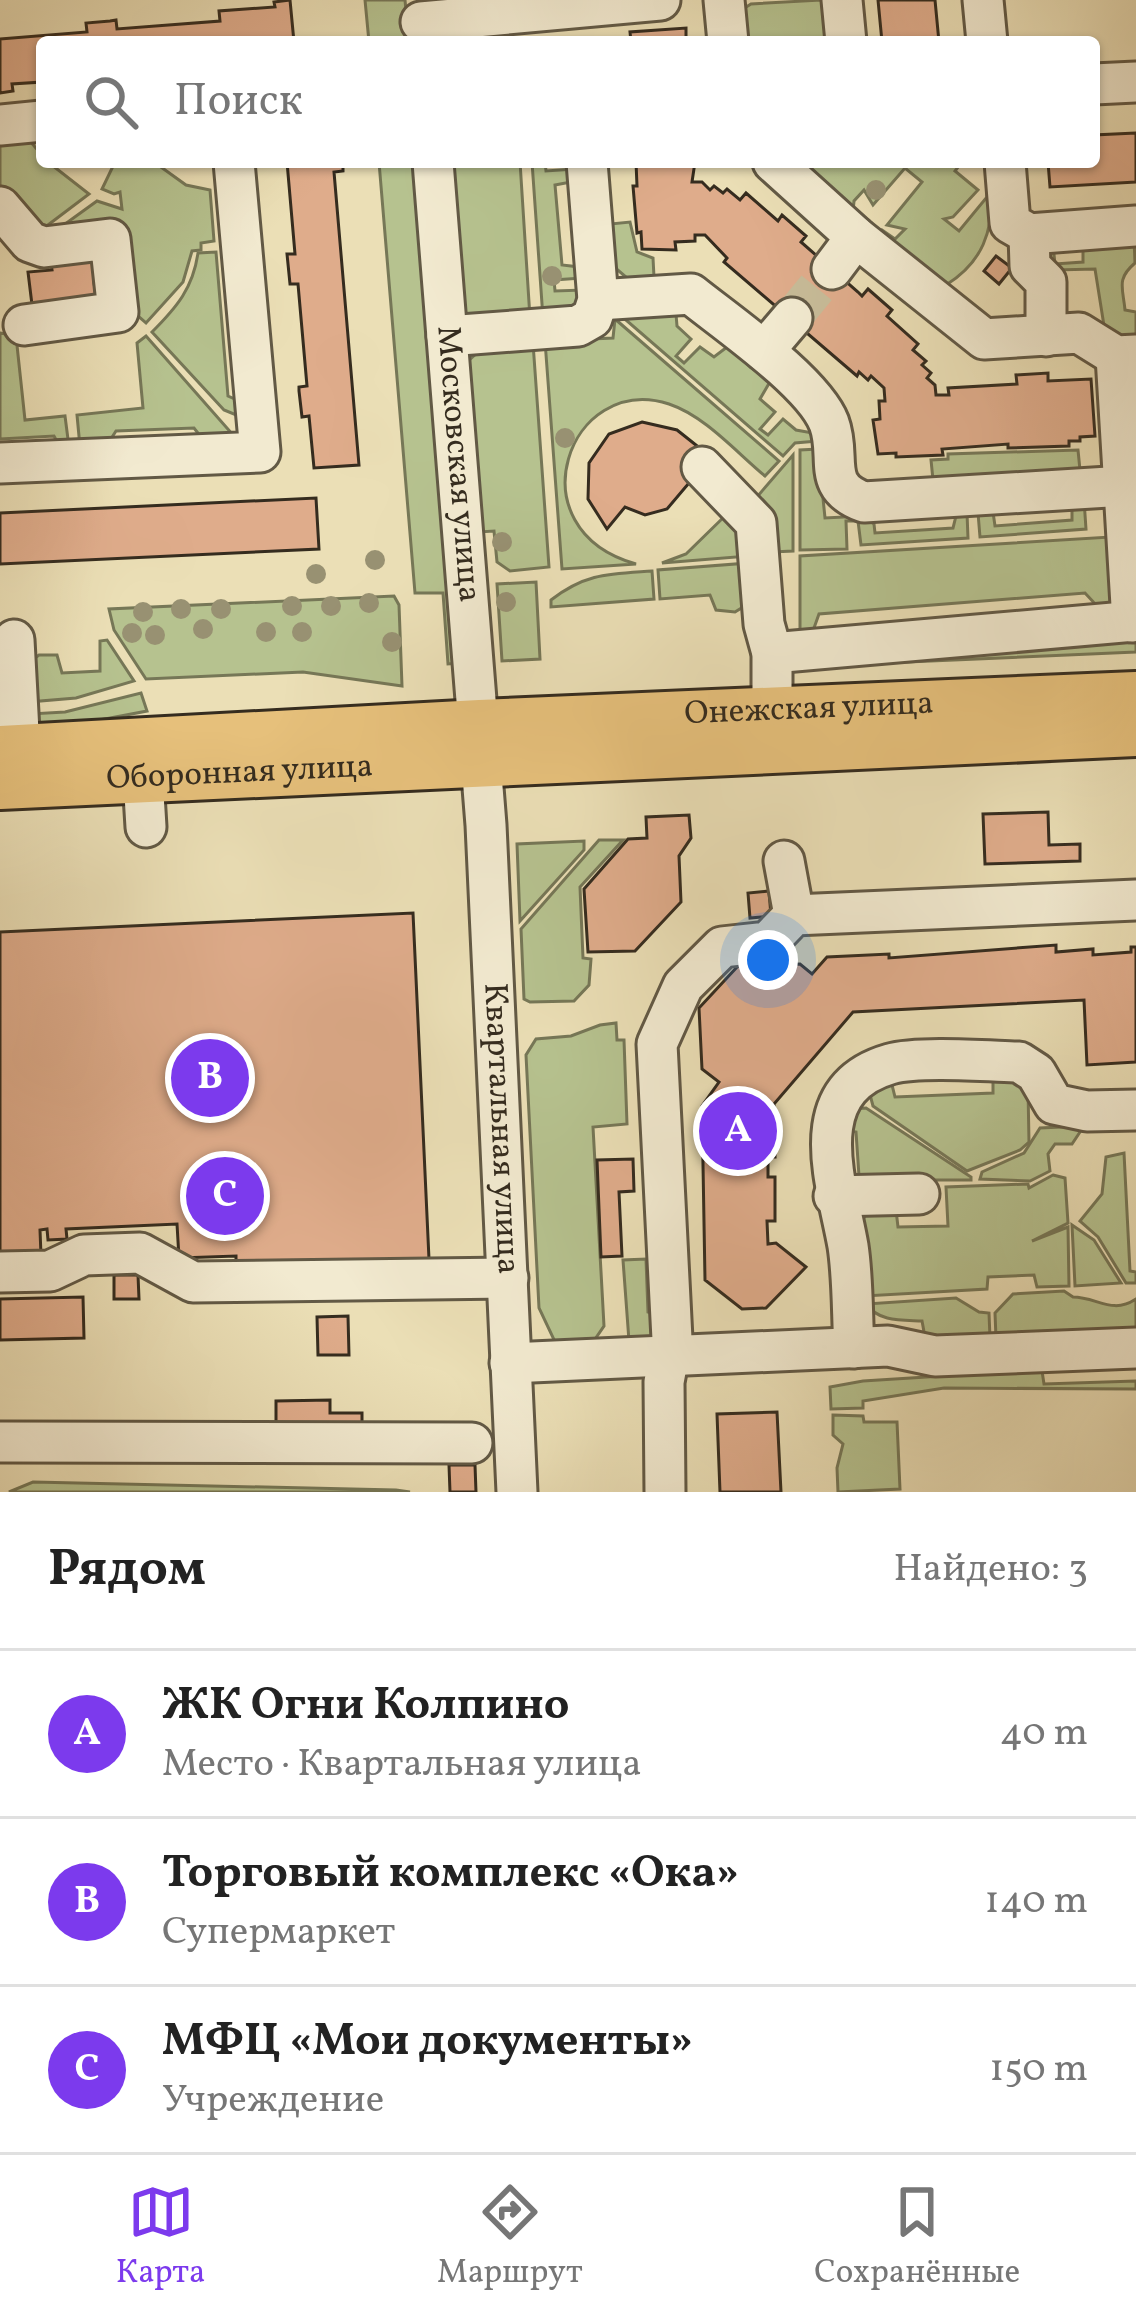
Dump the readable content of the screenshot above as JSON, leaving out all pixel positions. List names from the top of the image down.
{
  "streets": {
    "main road": ["Онежская улица", "Оборонная улица"],
    "street": ["Московская улица", "Квартальная улица"]
  },
  "crossings": [
    ["Московская улица", "Онежская улица"],
    ["Московская улица", "Оборонная улица"],
    ["Московская улица", "Квартальная улица"],
    ["Онежская улица", "Оборонная улица"],
    ["Онежская улица", "Квартальная улица"],
    ["Оборонная улица", "Квартальная улица"]
  ],
  "page": {
    "search": "Поиск",
    "pins": ["B", "A", "C"],
    "heading": ["Рядом", "Найдено: 3"],
    "list": [
      {
        "mark": "A",
        "name": "ЖК Огни Колпино",
        "note": "Место · Квартальная улица",
        "value": "40 m"
      },
      {
        "mark": "B",
        "name": "Торговый комплекс «Ока»",
        "note": "Супермаркет",
        "value": "140 m"
      },
      {
        "mark": "C",
        "name": "МФЦ «Мои документы»",
        "note": "Учреждение",
        "value": "150 m"
      }
    ],
    "nav": ["Карта", "Маршрут", "Сохранённые"]
  }
}
